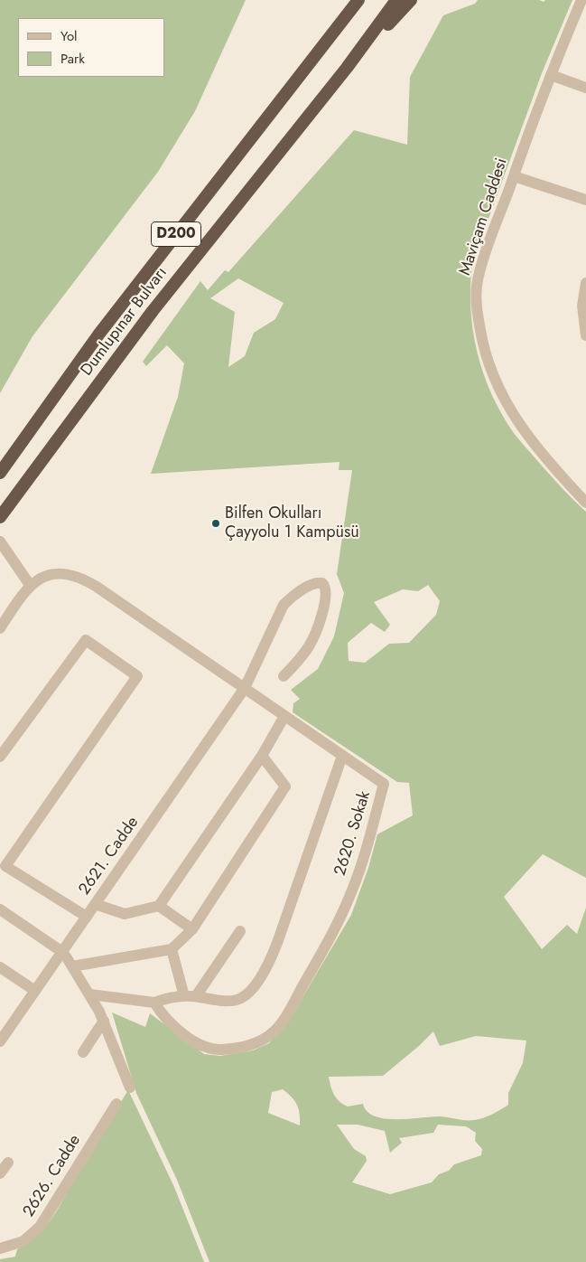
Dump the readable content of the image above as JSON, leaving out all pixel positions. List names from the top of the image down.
{
  "streets": {
    "highway": ["D200", "Dumlupınar Bulvarı"],
    "street": [
      "Maviçam Caddesi",
      "2620. Sokak",
      "2621. Cadde",
      "2626. Cadde"
    ]
  },
  "crossings": [
    ["2620. Sokak", "2621. Cadde"]
  ],
  "places": ["Bilfen Okulları Çayyolu 1 Kampüsü"],
  "legend": ["Yol", "Park"]
}
